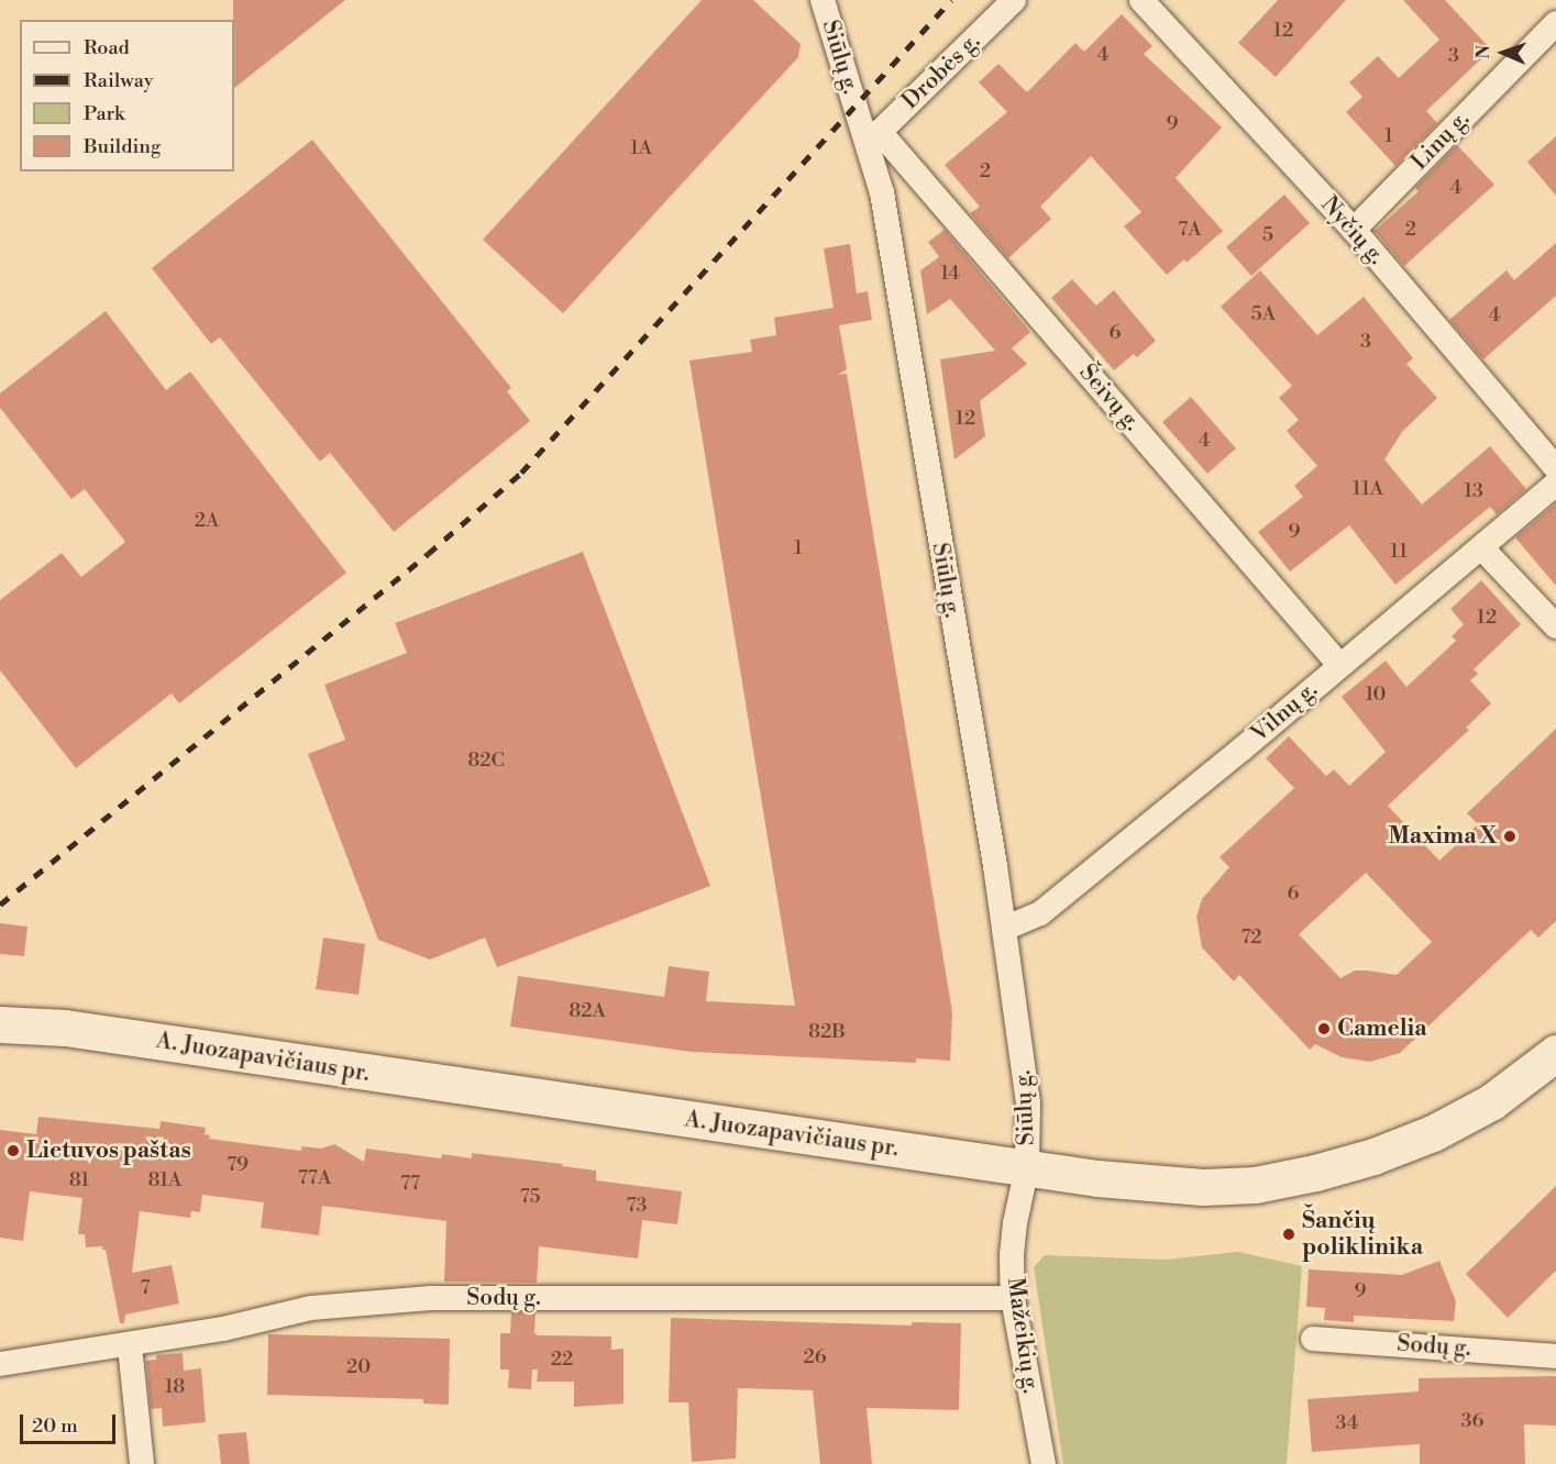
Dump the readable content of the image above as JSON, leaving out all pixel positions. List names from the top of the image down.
{
  "streets": {
    "main road": ["A. Juozapavičiaus pr."],
    "street": [
      "Siūlų g.",
      "Drobės g.",
      "Linų g.",
      "Nyčių g.",
      "Šeivų g.",
      "Vilnų g.",
      "Sodų g.",
      "Mažeikių g."
    ]
  },
  "crossings": [
    ["Siūlų g.", "Drobės g."],
    ["Siūlų g.", "Šeivų g."],
    ["Siūlų g.", "Vilnų g."],
    ["Siūlų g.", "A. Juozapavičiaus pr."],
    ["Siūlų g.", "Mažeikių g."],
    ["Drobės g.", "Šeivų g."],
    ["Linų g.", "Nyčių g."],
    ["Šeivų g.", "Vilnų g."],
    ["A. Juozapavičiaus pr.", "Mažeikių g."],
    ["Sodų g.", "Mažeikių g."]
  ],
  "places": [
    "Maxima X",
    "Camelia",
    "Lietuvos paštas",
    "Šančių poliklinika"
  ],
  "house_numbers": [
    "12",
    "4",
    "3",
    "9",
    "1",
    "1A",
    "2",
    "4",
    "7A",
    "2",
    "5",
    "14",
    "5A",
    "4",
    "6",
    "3",
    "12",
    "4",
    "11A",
    "13",
    "2A",
    "9",
    "1",
    "11",
    "12",
    "10",
    "82C",
    "6",
    "72",
    "82A",
    "82B",
    "79",
    "77A",
    "81",
    "81A",
    "77",
    "75",
    "73",
    "7",
    "9",
    "26",
    "22",
    "20",
    "18",
    "36",
    "34"
  ],
  "legend": [
    "Road",
    "Railway",
    "Park",
    "Building"
  ],
  "scale_bar": "20 m",
  "north": "left"
}
